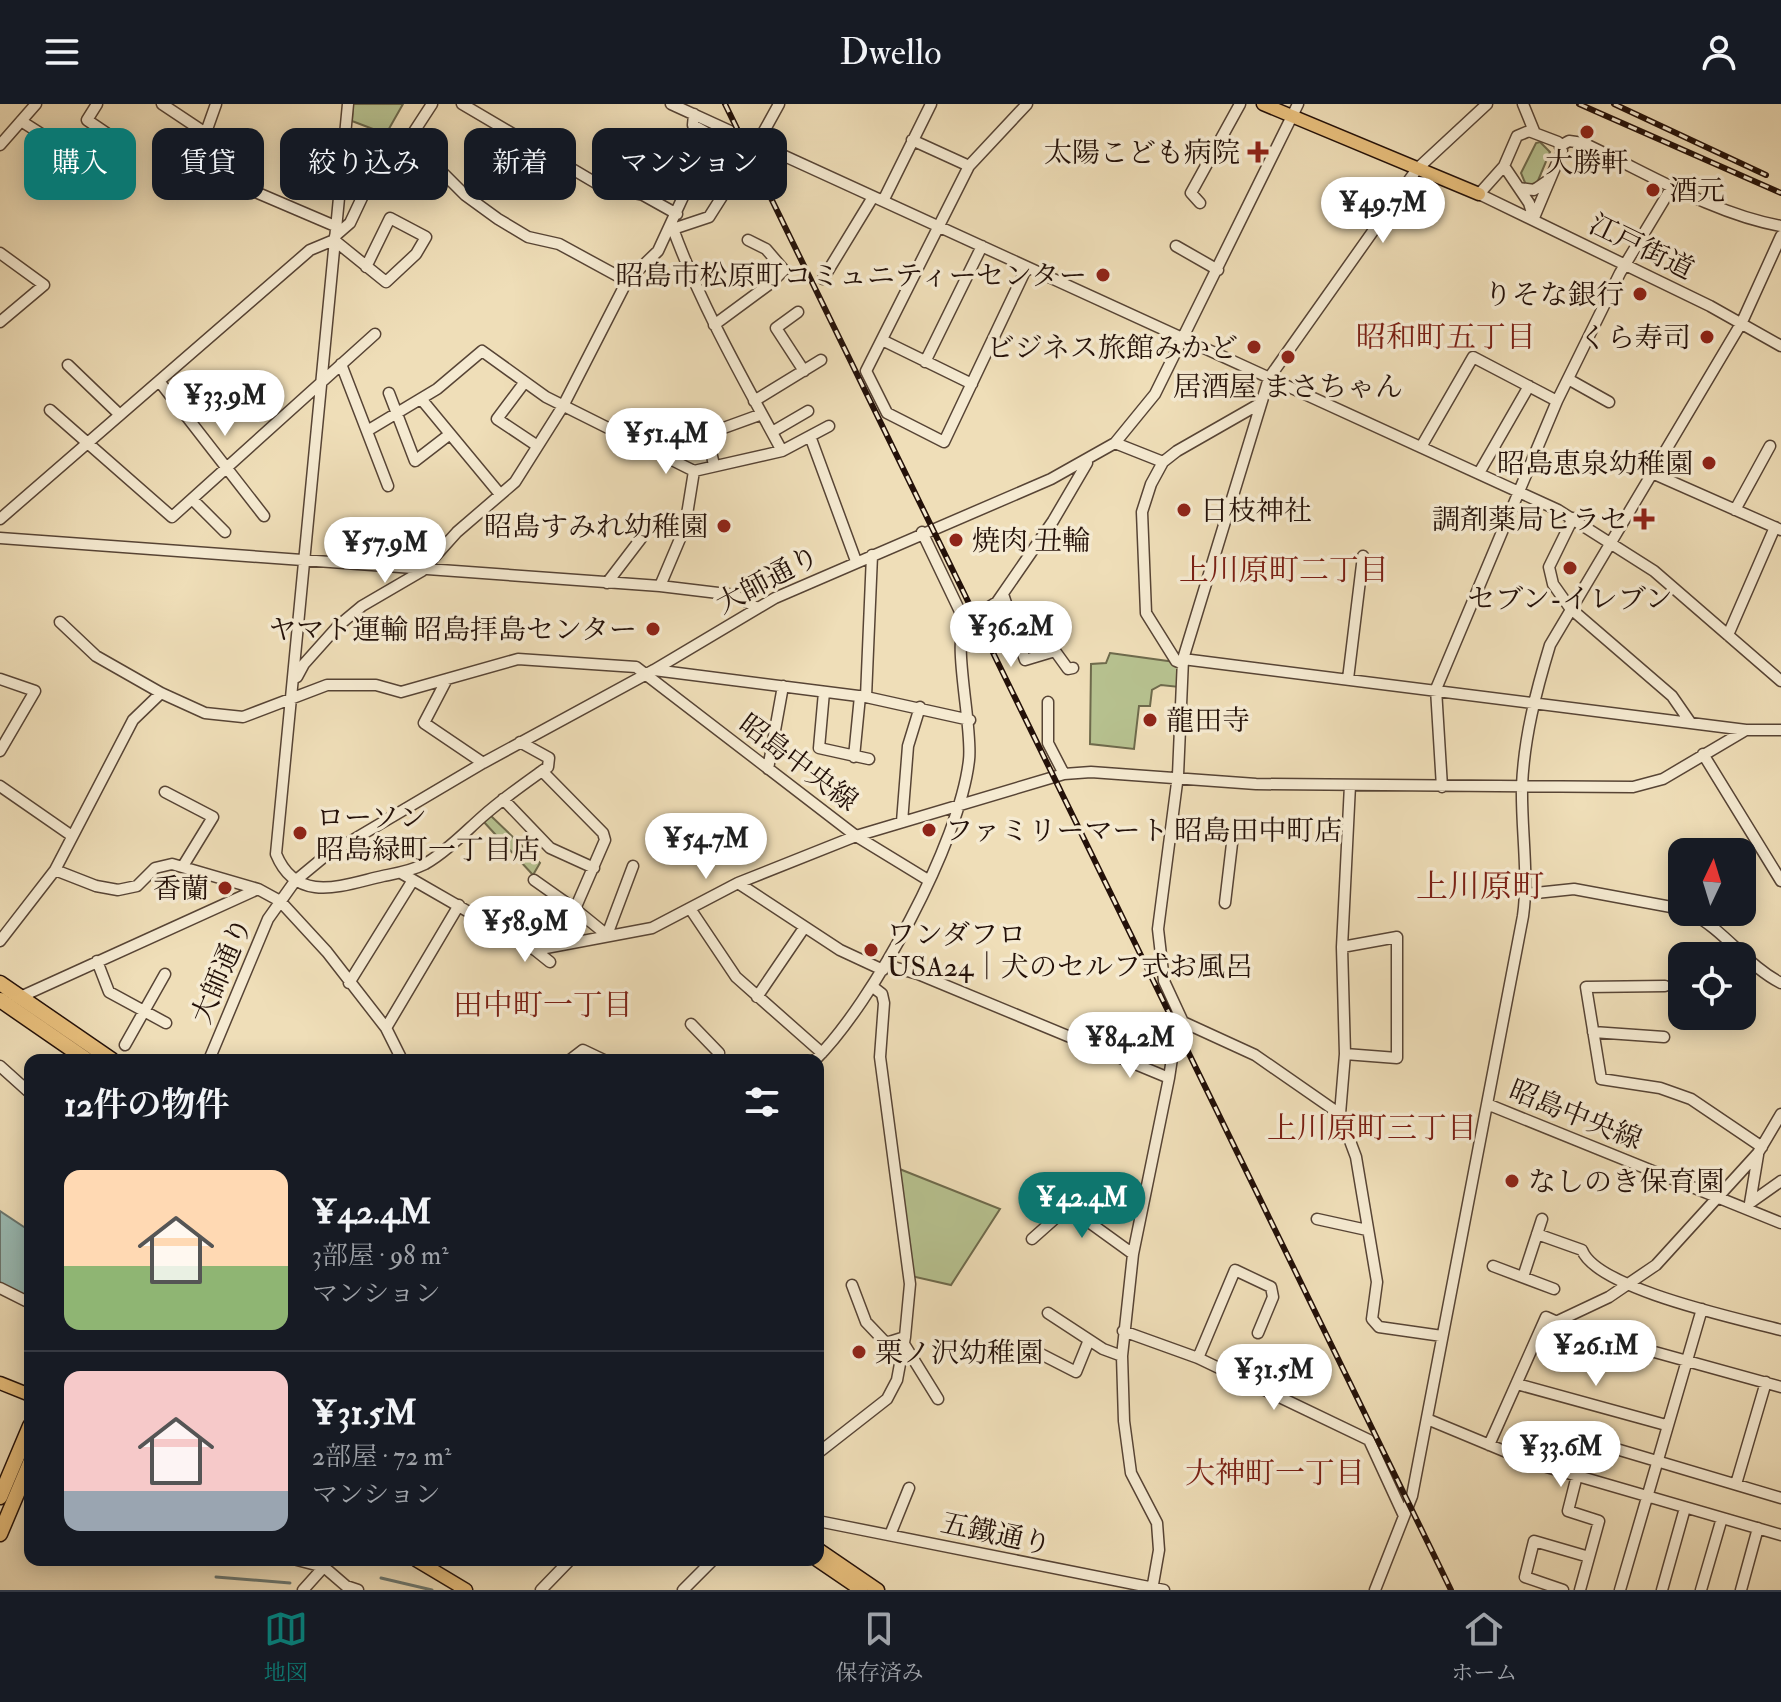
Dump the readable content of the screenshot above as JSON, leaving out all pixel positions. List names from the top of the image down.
{
  "streets": {
    "street": [
      "江戸街道",
      "大師通り",
      "昭島中央線",
      "五鐵通り"
    ]
  },
  "crossings": [
    ["大師通り", "昭島中央線"]
  ],
  "districts": [
    "昭和町五丁目",
    "上川原町二丁目",
    "上川原町",
    "田中町一丁目",
    "上川原町三丁目",
    "大神町一丁目"
  ],
  "places": {
    "other": [
      "大勝軒",
      "酒元",
      "昭島市松原町コミュニティーセンター",
      "りそな銀行",
      "くら寿司",
      "ビジネス旅館みかど",
      "居酒屋 まさちゃん",
      "昭島恵泉幼稚園",
      "日枝神社",
      "昭島すみれ幼稚園",
      "焼肉 丑輪",
      "セブン-イレブン",
      "ヤマト運輸 昭島拝島センター",
      "龍田寺",
      "ファミリーマート 昭島田中町店",
      "ローソン 昭島緑町一丁目店",
      "香蘭",
      "ワンダフロ USA24｜犬のセルフ式お風呂",
      "なしのき保育園",
      "栗ノ沢幼稚園"
    ],
    "health": ["太陽こども病院", "調剤薬局ヒラセ"]
  },
  "north": "top",
  "page": {
    "header": "Dwello",
    "chip": [
      "購入",
      "賃貸",
      "絞り込み",
      "新着",
      "マンション"
    ],
    "price": [
      "¥49.7M",
      "¥33.9M",
      "¥51.4M",
      "¥57.9M",
      "¥36.2M",
      "¥54.7M",
      "¥58.9M",
      "¥84.2M",
      "¥42.4M",
      "¥26.1M",
      "¥31.5M",
      "¥33.6M"
    ],
    "heading": "12件の物件",
    "list": [
      {
        "name": "¥42.4M",
        "note": "3部屋 · 98 m² · マンション"
      },
      {
        "name": "¥31.5M",
        "note": "2部屋 · 72 m² · マンション"
      }
    ],
    "tabs": ["地図", "保存済み", "ホーム"]
  }
}
